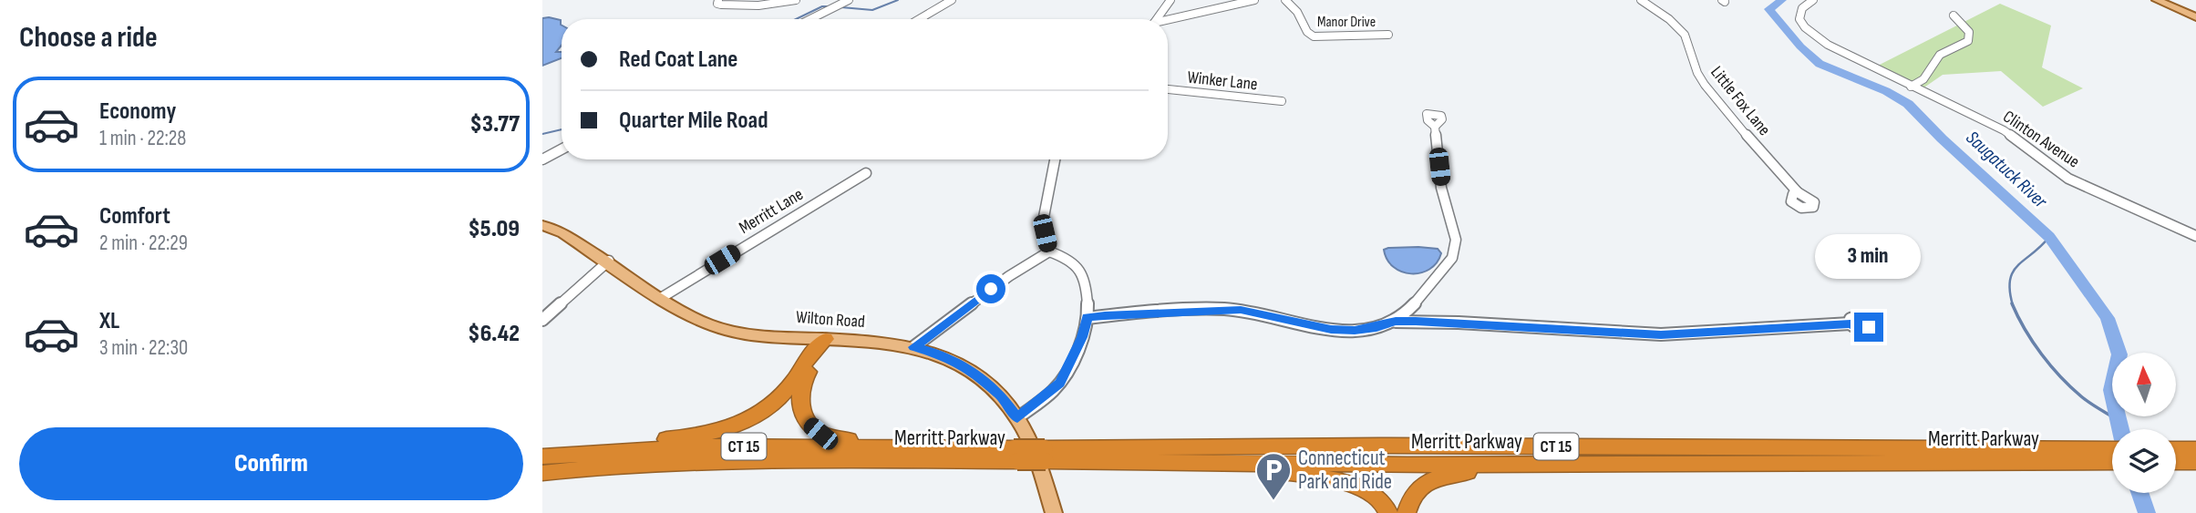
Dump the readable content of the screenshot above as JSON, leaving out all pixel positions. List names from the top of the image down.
{
  "streets": {
    "highway": ["Merritt Parkway", "CT 15"],
    "main road": ["Wilton Road"],
    "street": [
      "Manor Drive",
      "Winker Lane",
      "Little Fox Lane",
      "Clinton Avenue",
      "Merritt Lane"
    ]
  },
  "crossings": [
    ["Merritt Lane", "Wilton Road"]
  ],
  "water": ["Saugatuck River"],
  "places": {
    "parking": ["Connecticut Park and Ride"]
  },
  "north": "top",
  "page": {
    "heading": "Choose a ride",
    "banner": ["Red Coat Lane", "Quarter Mile Road"],
    "list": [
      {
        "name": "Economy",
        "note": "1 min · 22:28",
        "value": "$3.77"
      },
      {
        "name": "Comfort",
        "note": "2 min · 22:29",
        "value": "$5.09"
      },
      {
        "name": "XL",
        "note": "3 min · 22:30",
        "value": "$6.42"
      }
    ],
    "bubble": "3 min",
    "buttons": "Confirm"
  }
}
